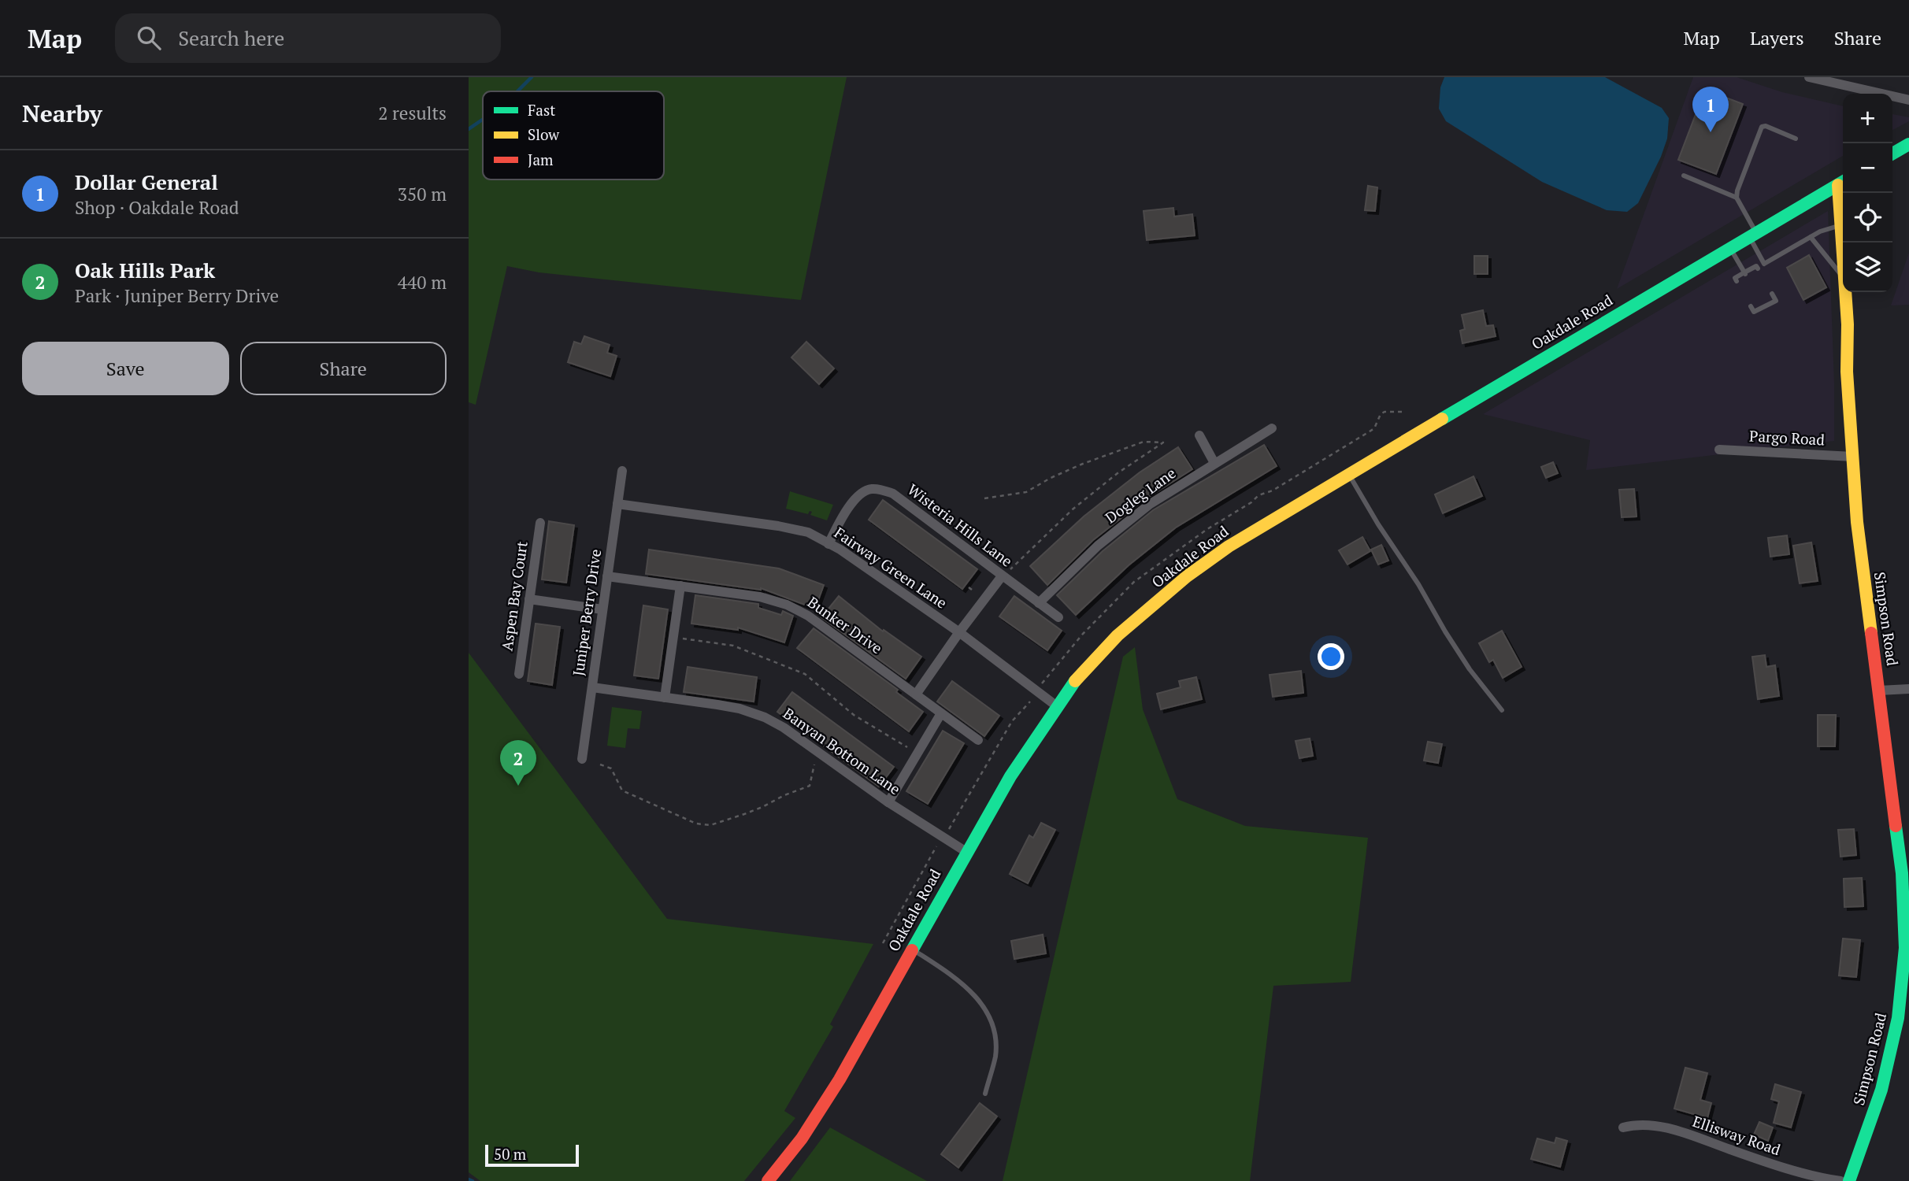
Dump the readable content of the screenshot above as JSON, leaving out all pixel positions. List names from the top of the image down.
{
  "streets": {
    "main road": ["Oakdale Road", "Simpson Road"],
    "street": [
      "Pargo Road",
      "Dogleg Lane",
      "Wisteria Hills Lane",
      "Fairway Green Lane",
      "Aspen Bay Court",
      "Juniper Berry Drive",
      "Bunker Drive",
      "Banyan Bottom Lane",
      "Ellisway Road"
    ]
  },
  "crossings": [
    ["Oakdale Road", "Fairway Green Lane"],
    ["Oakdale Road", "Simpson Road"],
    ["Oakdale Road", "Banyan Bottom Lane"],
    ["Pargo Road", "Simpson Road"],
    ["Dogleg Lane", "Wisteria Hills Lane"],
    ["Wisteria Hills Lane", "Fairway Green Lane"],
    ["Fairway Green Lane", "Juniper Berry Drive"],
    ["Juniper Berry Drive", "Bunker Drive"],
    ["Juniper Berry Drive", "Banyan Bottom Lane"]
  ],
  "legend": ["Fast", "Slow", "Jam"],
  "scale_bar": "50 m",
  "page": {
    "header": "Map",
    "search": "Search here",
    "nav": ["Map", "Layers", "Share"],
    "heading": ["Nearby", "2 results"],
    "pins": ["1", "2"],
    "map_buttons": ["+", "−"],
    "list": [
      {
        "mark": "1",
        "name": "Dollar General",
        "note": "Shop · Oakdale Road",
        "value": "350 m"
      },
      {
        "mark": "2",
        "name": "Oak Hills Park",
        "note": "Park · Juniper Berry Drive",
        "value": "440 m"
      }
    ],
    "buttons": ["Save", "Share"],
    "scale": "50 m"
  }
}
